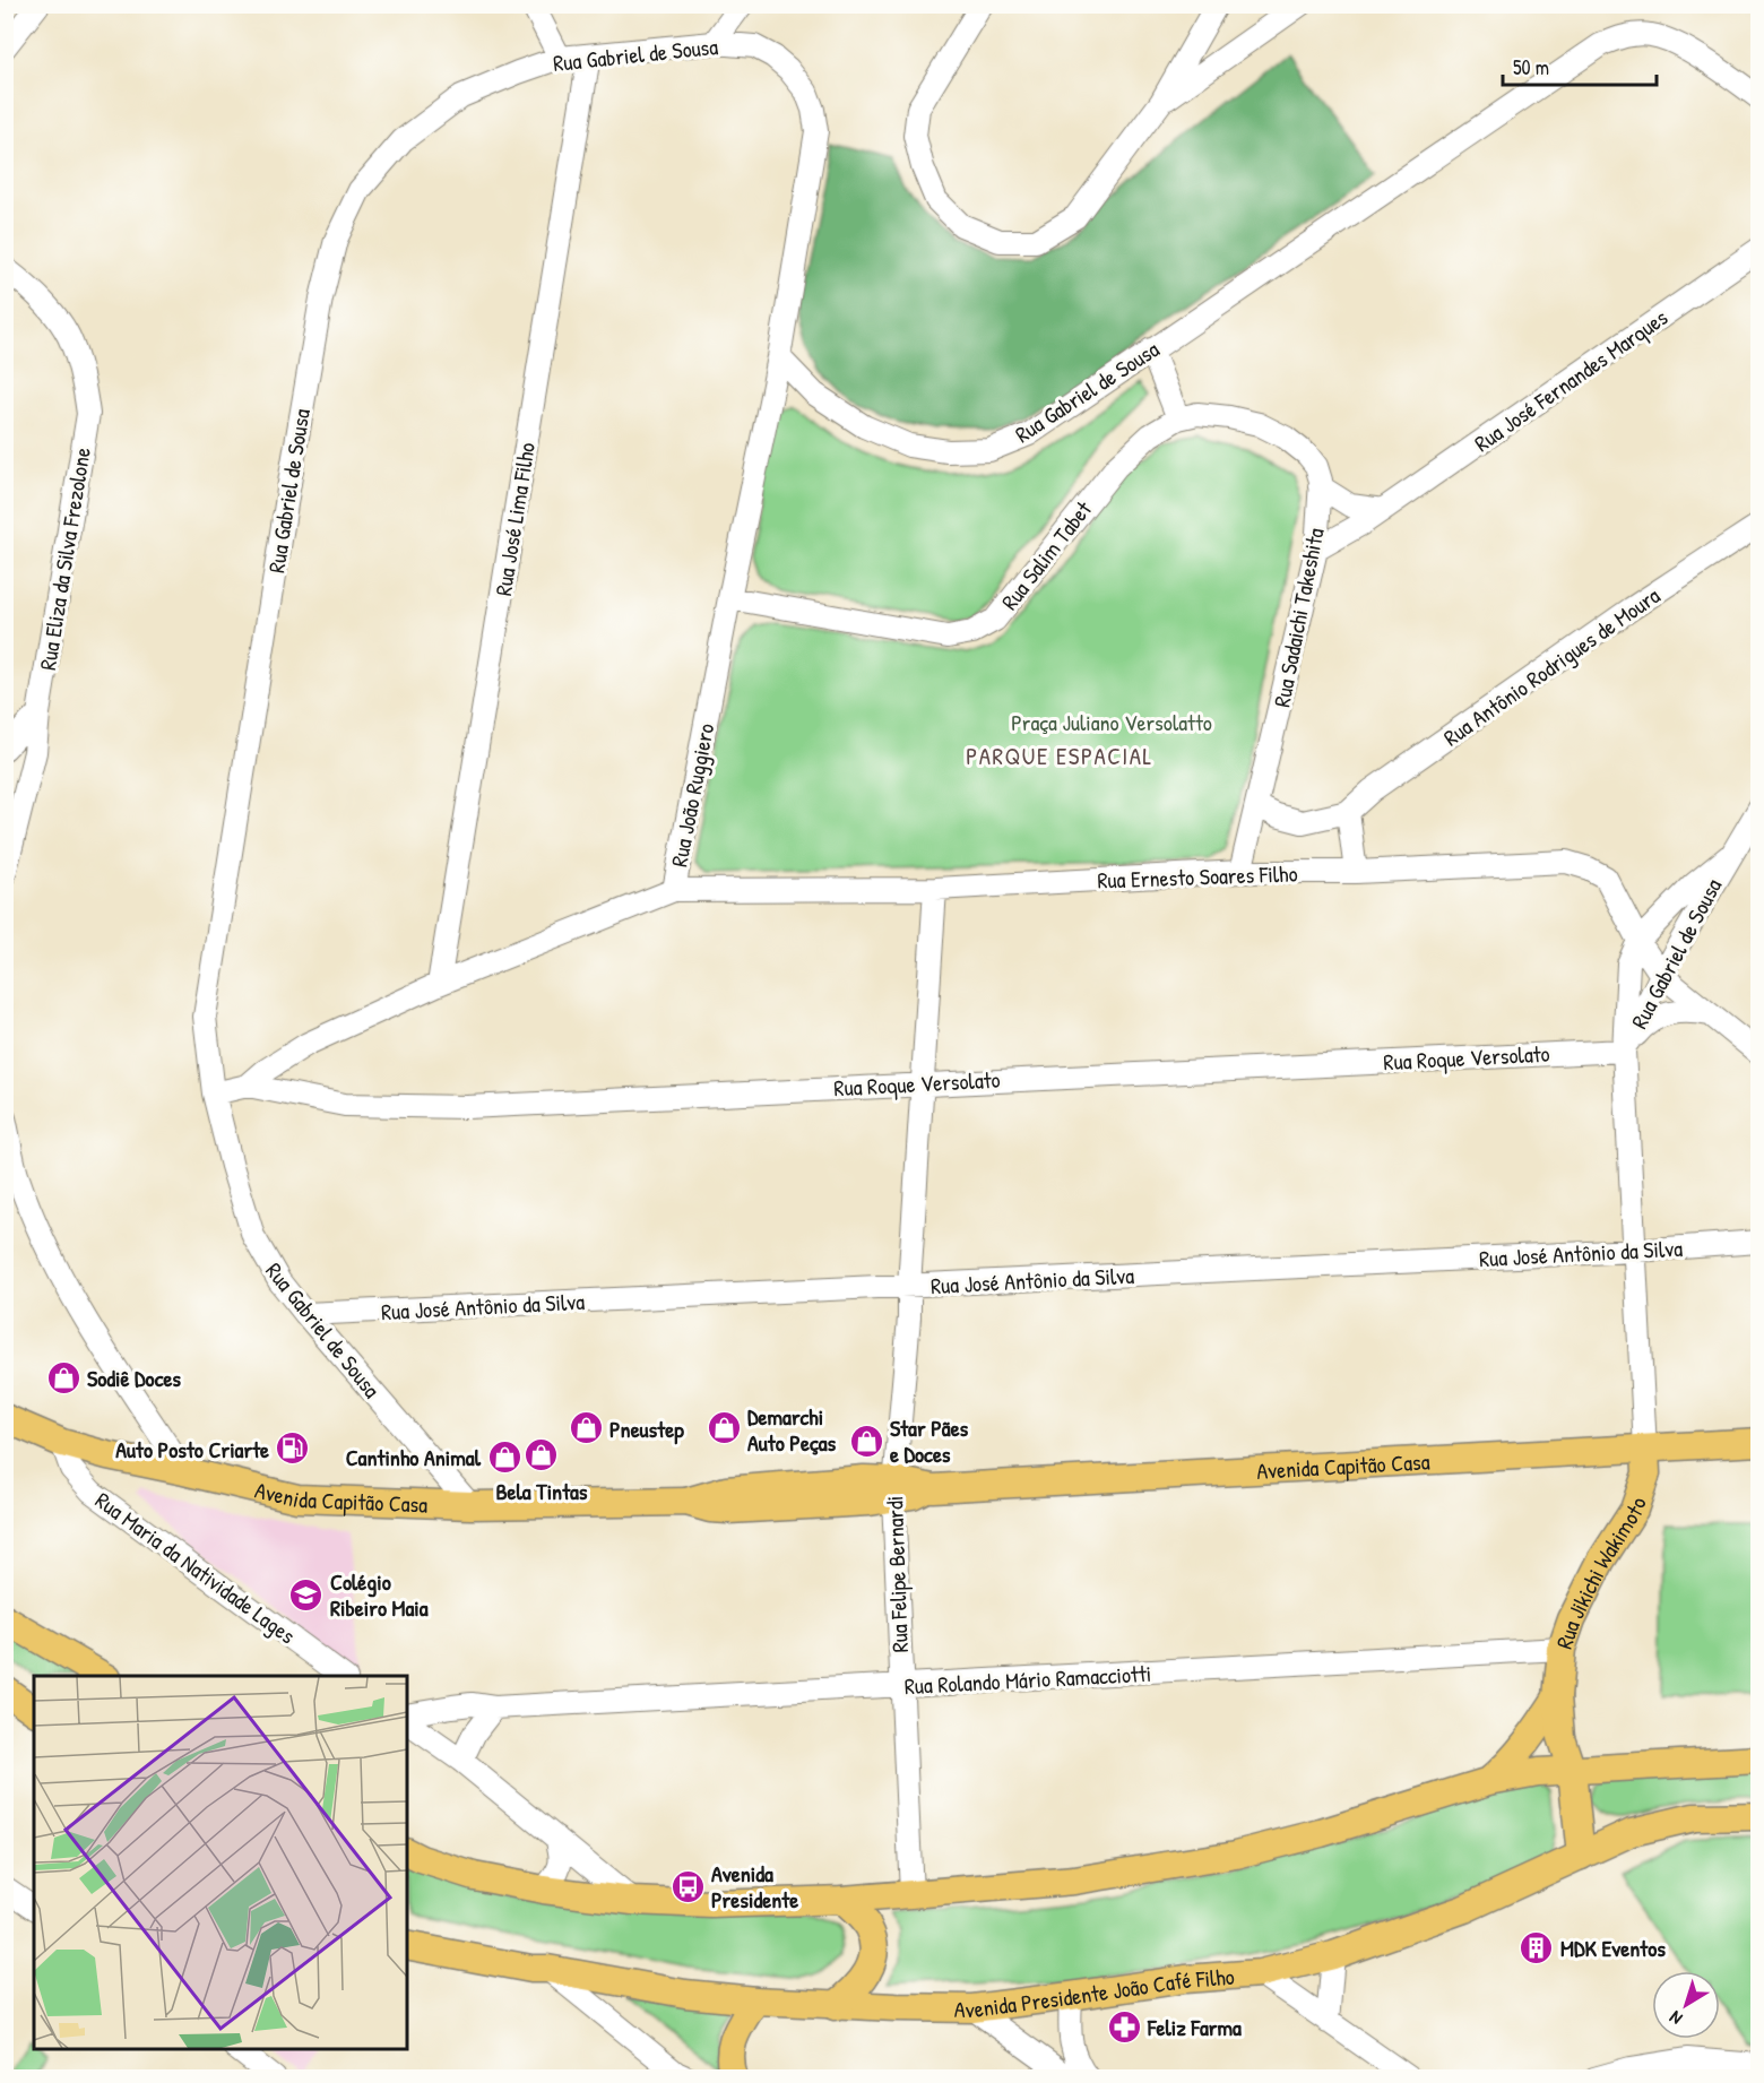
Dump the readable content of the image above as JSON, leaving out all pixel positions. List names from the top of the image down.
{
  "streets": {
    "main road": ["Avenida Capitão Casa", "Rua Jikichi Wakimoto", "Avenida Presidente João Café Filho"],
    "street": [
      "Rua Gabriel de Sousa",
      "Rua José Fernandes Marques",
      "Rua José Lima Filho",
      "Rua Salim Tabet",
      "Rua Eliza da Silva Frezolone",
      "Rua Sadaichi Takeshita",
      "Rua Antônio Rodrigues de Moura",
      "Rua João Ruggiero",
      "Rua Ernesto Soares Filho",
      "Rua Roque Versolato",
      "Rua José Antônio da Silva",
      "Rua Maria da Natividade Lages",
      "Rua Felipe Bernardi",
      "Rua Rolando Mário Ramacciotti"
    ]
  },
  "crossings": [
    ["Rua Gabriel de Sousa", "Rua José Lima Filho"],
    ["Rua Gabriel de Sousa", "Rua João Ruggiero"],
    ["Rua Gabriel de Sousa", "Rua Ernesto Soares Filho"],
    ["Rua Gabriel de Sousa", "Rua Roque Versolato"],
    ["Rua Gabriel de Sousa", "Rua José Antônio da Silva"],
    ["Rua Gabriel de Sousa", "Avenida Capitão Casa"],
    ["Rua Gabriel de Sousa", "Rua Jikichi Wakimoto"],
    ["Rua José Fernandes Marques", "Rua Sadaichi Takeshita"],
    ["Rua José Lima Filho", "Rua João Ruggiero"],
    ["Rua Salim Tabet", "Rua Sadaichi Takeshita"],
    ["Rua Salim Tabet", "Rua João Ruggiero"],
    ["Rua Sadaichi Takeshita", "Rua Antônio Rodrigues de Moura"],
    ["Rua Sadaichi Takeshita", "Rua Ernesto Soares Filho"],
    ["Rua João Ruggiero", "Rua Ernesto Soares Filho"],
    ["Rua João Ruggiero", "Rua Roque Versolato"],
    ["Rua Ernesto Soares Filho", "Rua Felipe Bernardi"],
    ["Rua Roque Versolato", "Rua Felipe Bernardi"],
    ["Rua José Antônio da Silva", "Rua Felipe Bernardi"],
    ["Avenida Capitão Casa", "Rua Maria da Natividade Lages"],
    ["Avenida Capitão Casa", "Rua Jikichi Wakimoto"],
    ["Avenida Capitão Casa", "Rua Felipe Bernardi"],
    ["Rua Jikichi Wakimoto", "Rua Rolando Mário Ramacciotti"],
    ["Rua Jikichi Wakimoto", "Avenida Presidente João Café Filho"],
    ["Rua Felipe Bernardi", "Rua Rolando Mário Ramacciotti"]
  ],
  "districts": ["PARQUE ESPACIAL"],
  "parks": ["Praça Juliano Versolatto"],
  "places": {
    "shop": [
      "Sodiê Doces",
      "Pneustep",
      "Demarchi Auto Peças",
      "Star Pães e Doces",
      "Bela Tintas",
      "Cantinho Animal"
    ],
    "fuel station": ["Auto Posto Criarte"],
    "school or university": ["Colégio Ribeiro Maia"],
    "bus stop": ["Avenida Presidente"],
    "building": ["MDK Eventos"],
    "pharmacy": ["Feliz Farma"]
  },
  "scale_bar": "50 m",
  "north": "bottom left"
}
